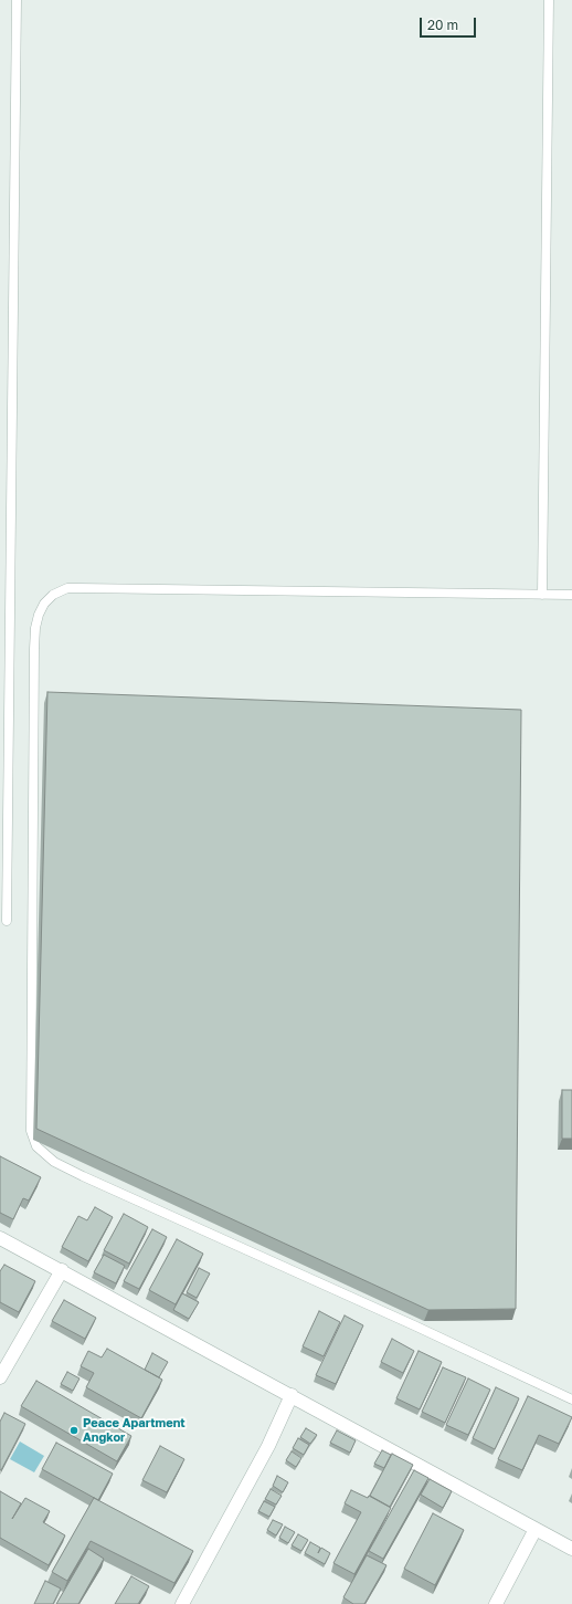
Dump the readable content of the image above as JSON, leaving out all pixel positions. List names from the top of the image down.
{
  "places": ["Peace Apartment Angkor"],
  "scale_bar": "20 m"
}
